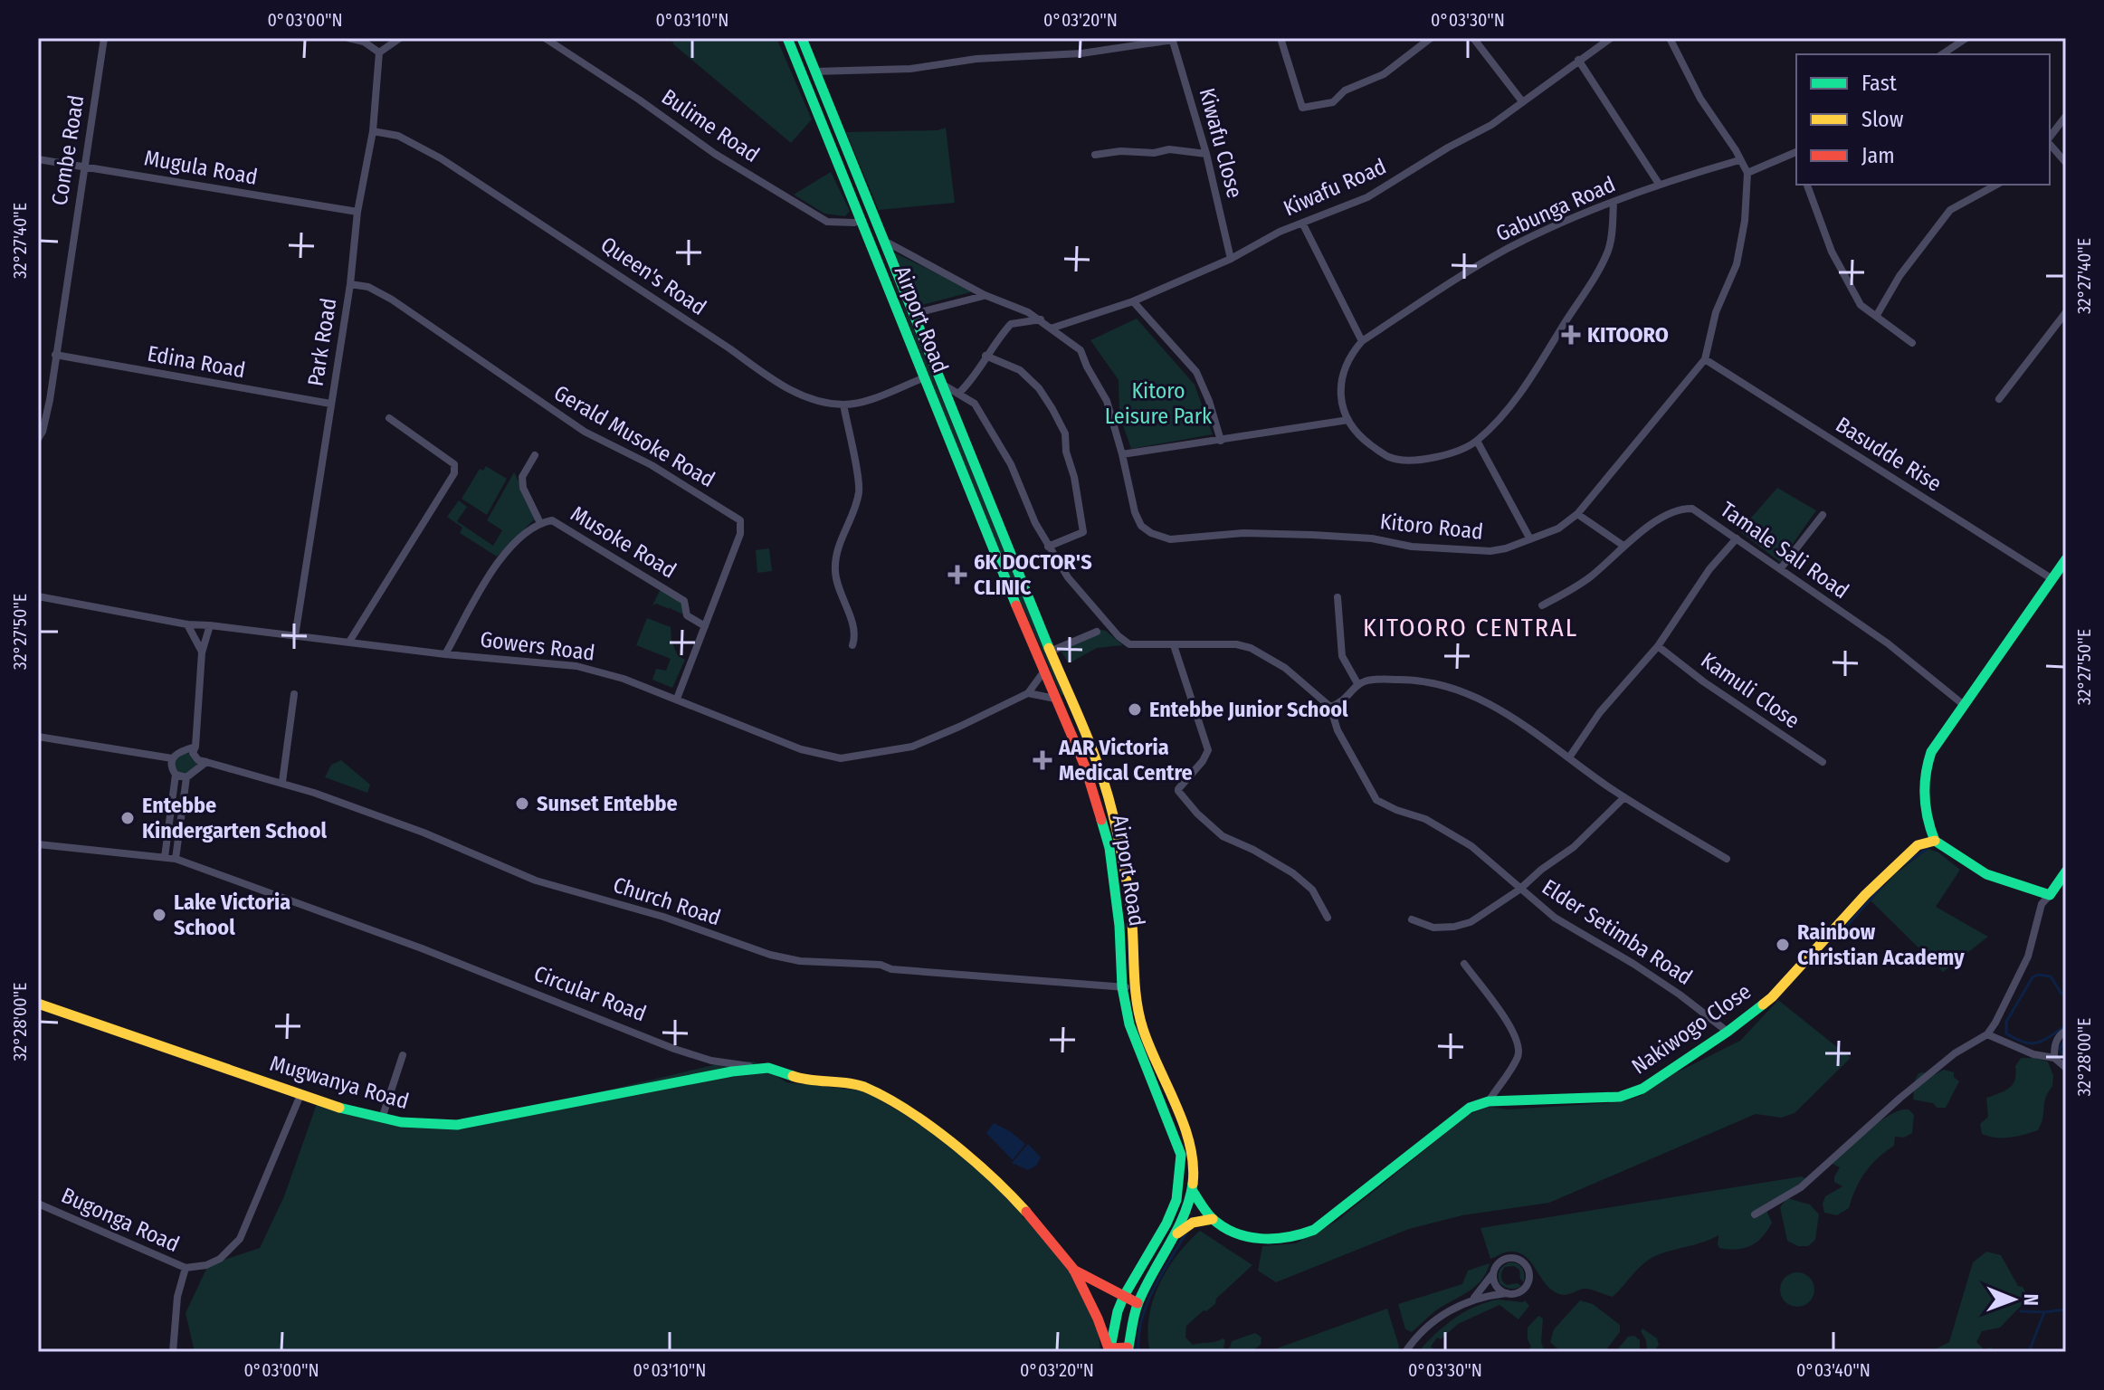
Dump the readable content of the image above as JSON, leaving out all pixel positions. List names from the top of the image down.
{
  "streets": {
    "main road": [
      "Airport Road",
      "Circular Road",
      "Nakiwogo Close",
      "Mugwanya Road"
    ],
    "street": [
      "Bulime Road",
      "Kiwafu Close",
      "Combe Road",
      "Mugula Road",
      "Kiwafu Road",
      "Gabunga Road",
      "Queen's Road",
      "Park Road",
      "Edina Road",
      "Gerald Musoke Road",
      "Basudde Rise",
      "Kitoro Road",
      "Musoke Road",
      "Tamale Sali Road",
      "Gowers Road",
      "Kamuli Close",
      "Church Road",
      "Elder Setimba Road",
      "Bugonga Road"
    ]
  },
  "crossings": [
    ["Bulime Road", "Airport Road"],
    ["Kiwafu Close", "Kiwafu Road"],
    ["Combe Road", "Mugula Road"],
    ["Combe Road", "Edina Road"],
    ["Mugula Road", "Park Road"],
    ["Kiwafu Road", "Kitoro Road"],
    ["Queen's Road", "Airport Road"],
    ["Queen's Road", "Park Road"],
    ["Airport Road", "Kitoro Road"],
    ["Airport Road", "Gowers Road"],
    ["Airport Road", "Church Road"],
    ["Airport Road", "Elder Setimba Road"],
    ["Airport Road", "Circular Road"],
    ["Park Road", "Edina Road"],
    ["Park Road", "Gerald Musoke Road"],
    ["Park Road", "Gowers Road"],
    ["Gerald Musoke Road", "Musoke Road"],
    ["Gerald Musoke Road", "Gowers Road"],
    ["Basudde Rise", "Kitoro Road"],
    ["Musoke Road", "Gowers Road"],
    ["Elder Setimba Road", "Nakiwogo Close"],
    ["Circular Road", "Mugwanya Road"],
    ["Mugwanya Road", "Bugonga Road"]
  ],
  "districts": ["KITOORO CENTRAL"],
  "parks": ["Kitoro Leisure Park"],
  "places": {
    "health": ["KITOORO", "6K DOCTOR'S CLINIC", "AAR Victoria Medical Centre"],
    "other": [
      "Entebbe Junior School",
      "Sunset Entebbe",
      "Entebbe Kindergarten School",
      "Lake Victoria School",
      "Rainbow Christian Academy"
    ]
  },
  "legend": ["Fast", "Slow", "Jam"],
  "north": "right",
  "coordinates": [
    "0°03'00\"N",
    "0°03'10\"N",
    "0°03'20\"N",
    "0°03'30\"N",
    "32°27'40\"E",
    "32°27'50\"E",
    "32°28'00\"E",
    "0°03'40\"N"
  ]
}
